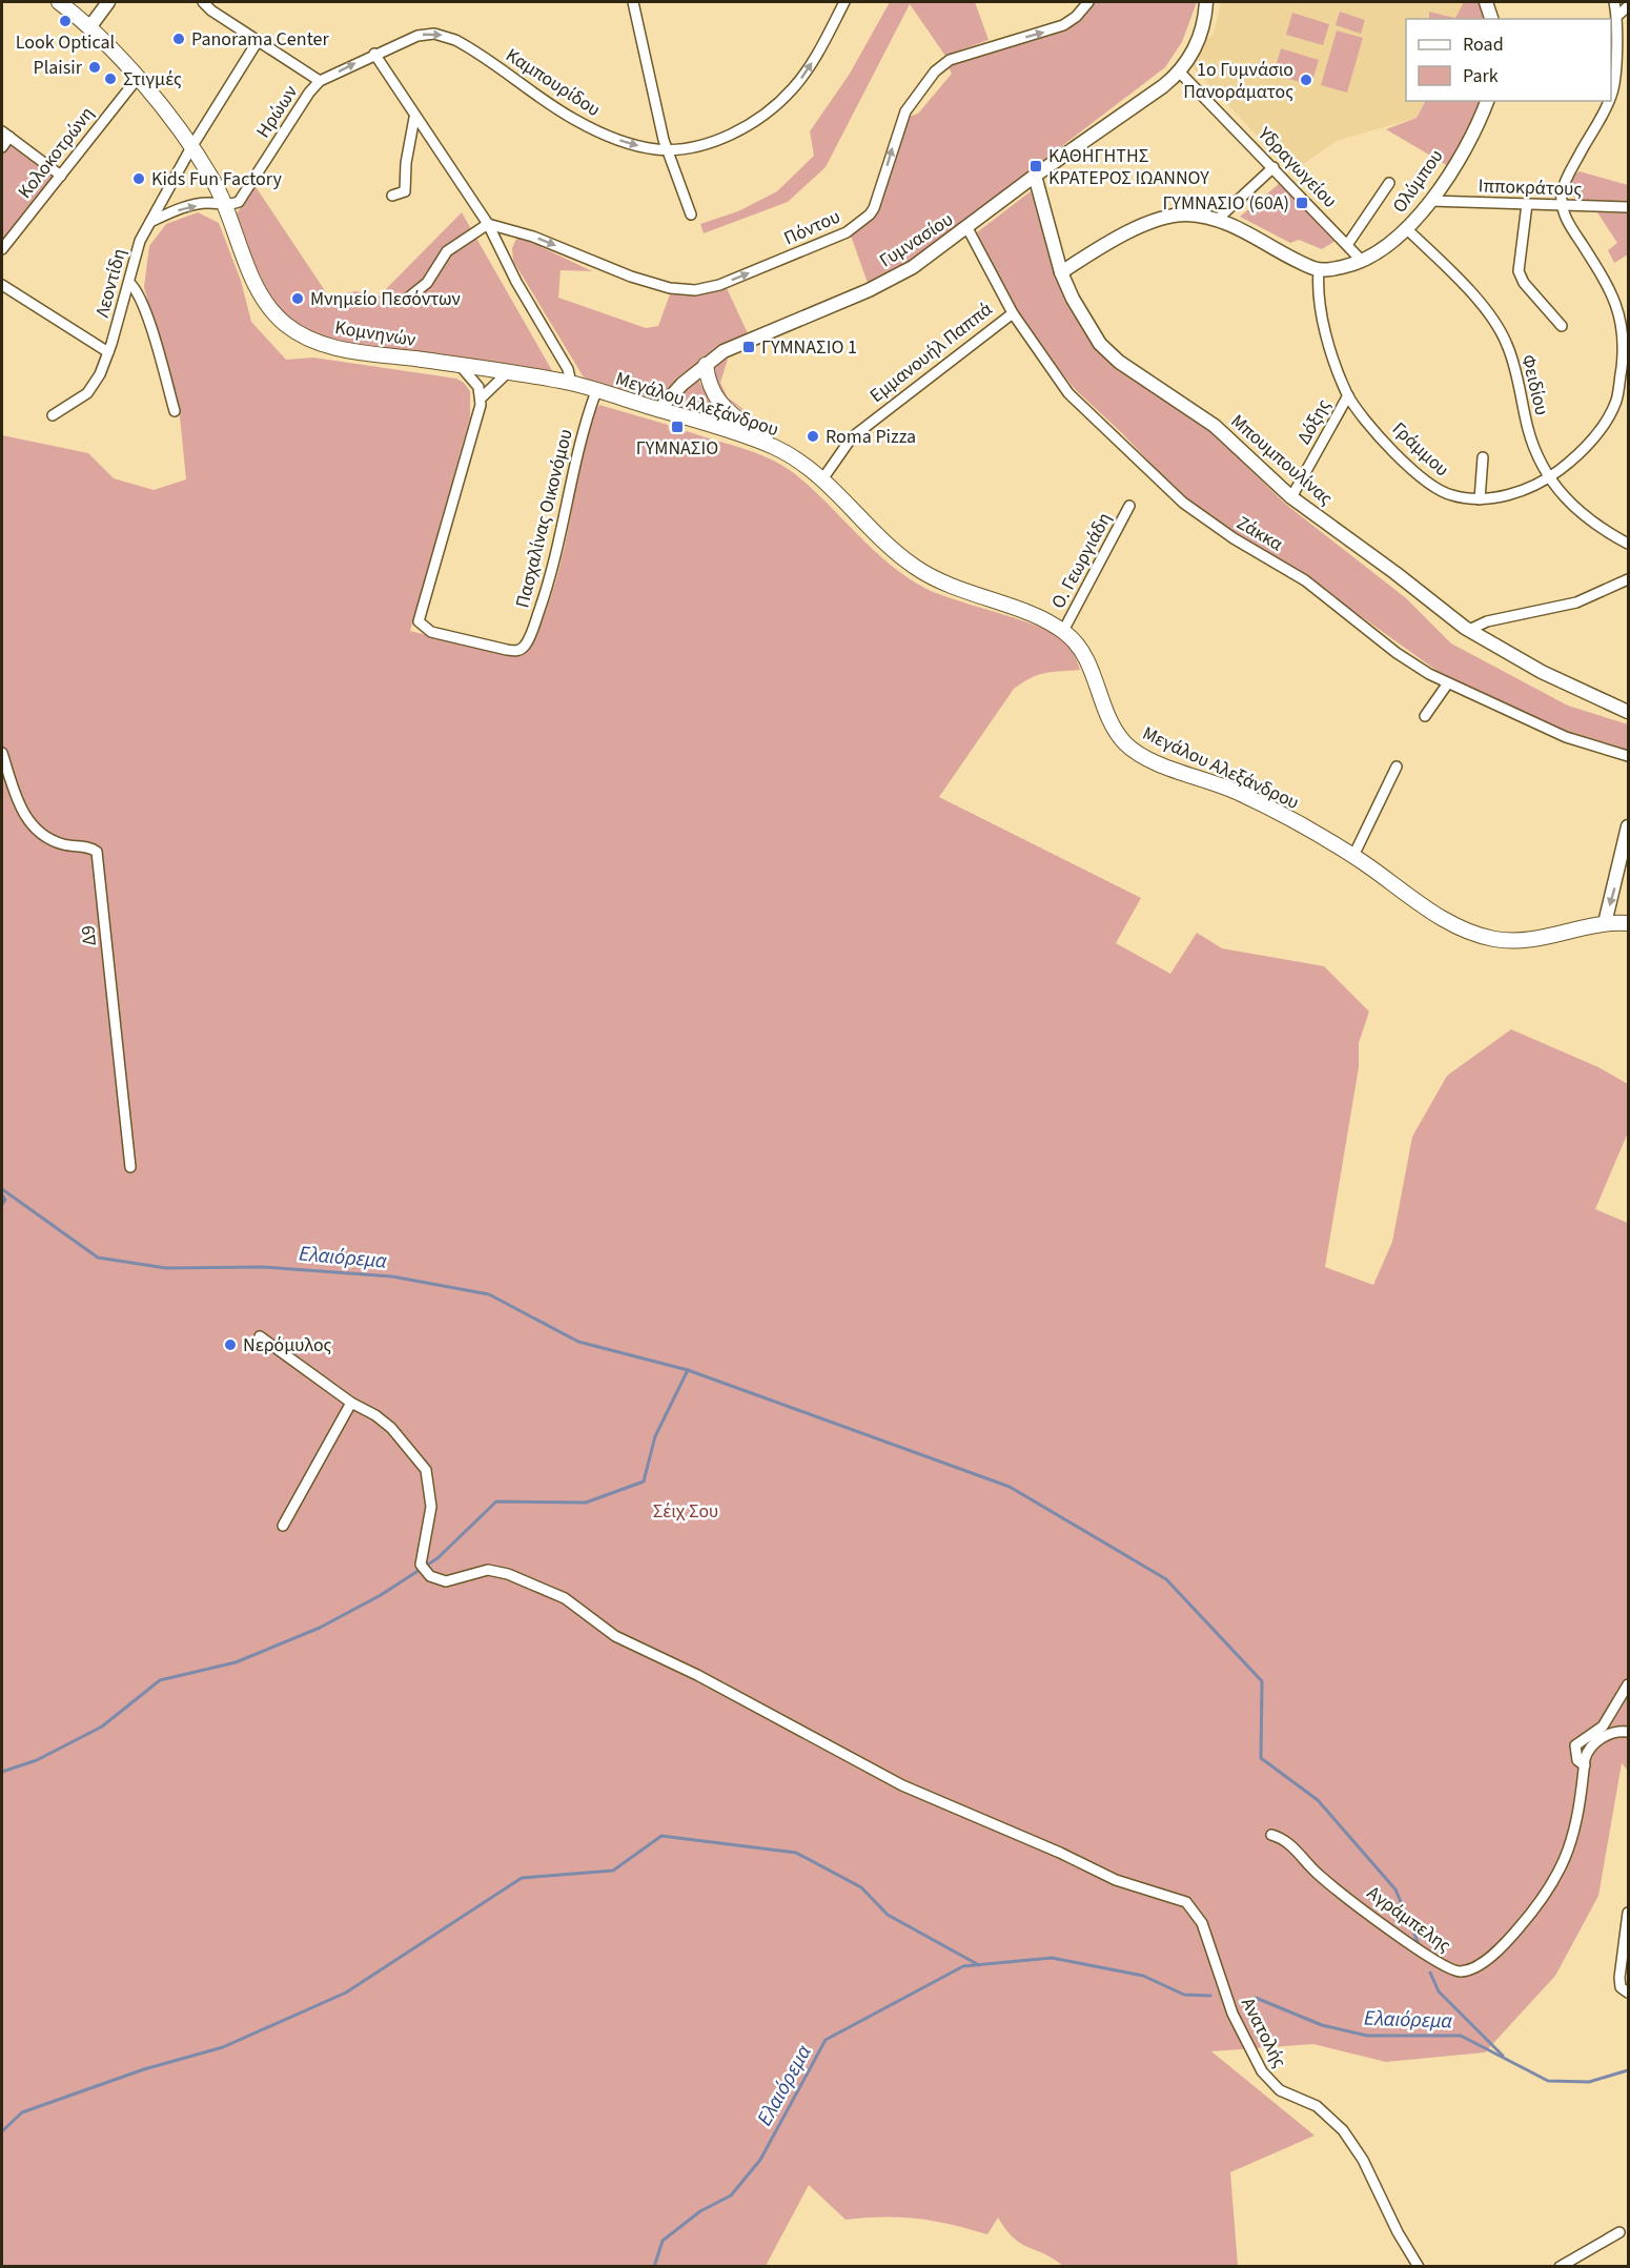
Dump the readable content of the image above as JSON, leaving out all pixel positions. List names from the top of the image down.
{
  "streets": {
    "main road": ["Κομνηνών", "Μεγάλου Αλεξάνδρου"],
    "street": [
      "Καμπουρίδου",
      "Ηρώων",
      "Κολοκοτρώνη",
      "Υδραγωγείου",
      "Ολύμπου",
      "Ιπποκράτους",
      "Πόντου",
      "Γυμνασίου",
      "Λεοντίδη",
      "Εμμανουήλ Παππά",
      "Φειδίου",
      "Δόξης",
      "Γράμμου",
      "Μπουμπουλίνας",
      "Πασχαλίνας Οικονόμου",
      "Ζάκκα",
      "Ο. Γεωργιάδη",
      "Δ9",
      "Αγράμπελης",
      "Ανατολής"
    ]
  },
  "crossings": [
    ["Καμπουρίδου", "Ηρώων"],
    ["Ηρώων", "Κομνηνών"],
    ["Κολοκοτρώνη", "Κομνηνών"],
    ["Υδραγωγείου", "Ολύμπου"],
    ["Υδραγωγείου", "Γυμνασίου"],
    ["Ολύμπου", "Ιπποκράτους"],
    ["Ολύμπου", "Φειδίου"],
    ["Ολύμπου", "Γράμμου"],
    ["Ιπποκράτους", "Γράμμου"],
    ["Γυμνασίου", "Μεγάλου Αλεξάνδρου"],
    ["Γυμνασίου", "Μπουμπουλίνας"],
    ["Γυμνασίου", "Ζάκκα"],
    ["Λεοντίδη", "Κομνηνών"],
    ["Κομνηνών", "Μεγάλου Αλεξάνδρου"],
    ["Κομνηνών", "Πασχαλίνας Οικονόμου"],
    ["Εμμανουήλ Παππά", "Μεγάλου Αλεξάνδρου"],
    ["Εμμανουήλ Παππά", "Ζάκκα"],
    ["Φειδίου", "Γράμμου"],
    ["Μεγάλου Αλεξάνδρου", "Πασχαλίνας Οικονόμου"],
    ["Μεγάλου Αλεξάνδρου", "Ο. Γεωργιάδη"],
    ["Δόξης", "Γράμμου"],
    ["Δόξης", "Μπουμπουλίνας"]
  ],
  "one_way": ["Καμπουρίδου", "Πόντου"],
  "water": ["Ελαιόρεμα"],
  "parks": ["Σέιχ Σου"],
  "places": {
    "other": [
      "Look Optical",
      "Panorama Center",
      "Plaisir",
      "Στιγμές",
      "1ο Γυμνάσιο Πανοράματος",
      "Kids Fun Factory",
      "Μνημείο Πεσόντων",
      "Roma Pizza",
      "Νερόμυλος"
    ],
    "transit": [
      "ΚΑΘΗΓΗΤΗΣ ΚΡΑΤΕΡΟΣ ΙΩΑΝΝΟΥ",
      "ΓΥΜΝΑΣΙΟ (60Α)",
      "ΓΥΜΝΑΣΙΟ 1",
      "ΓΥΜΝΑΣΙΟ"
    ]
  },
  "legend": ["Road", "Park"]
}
